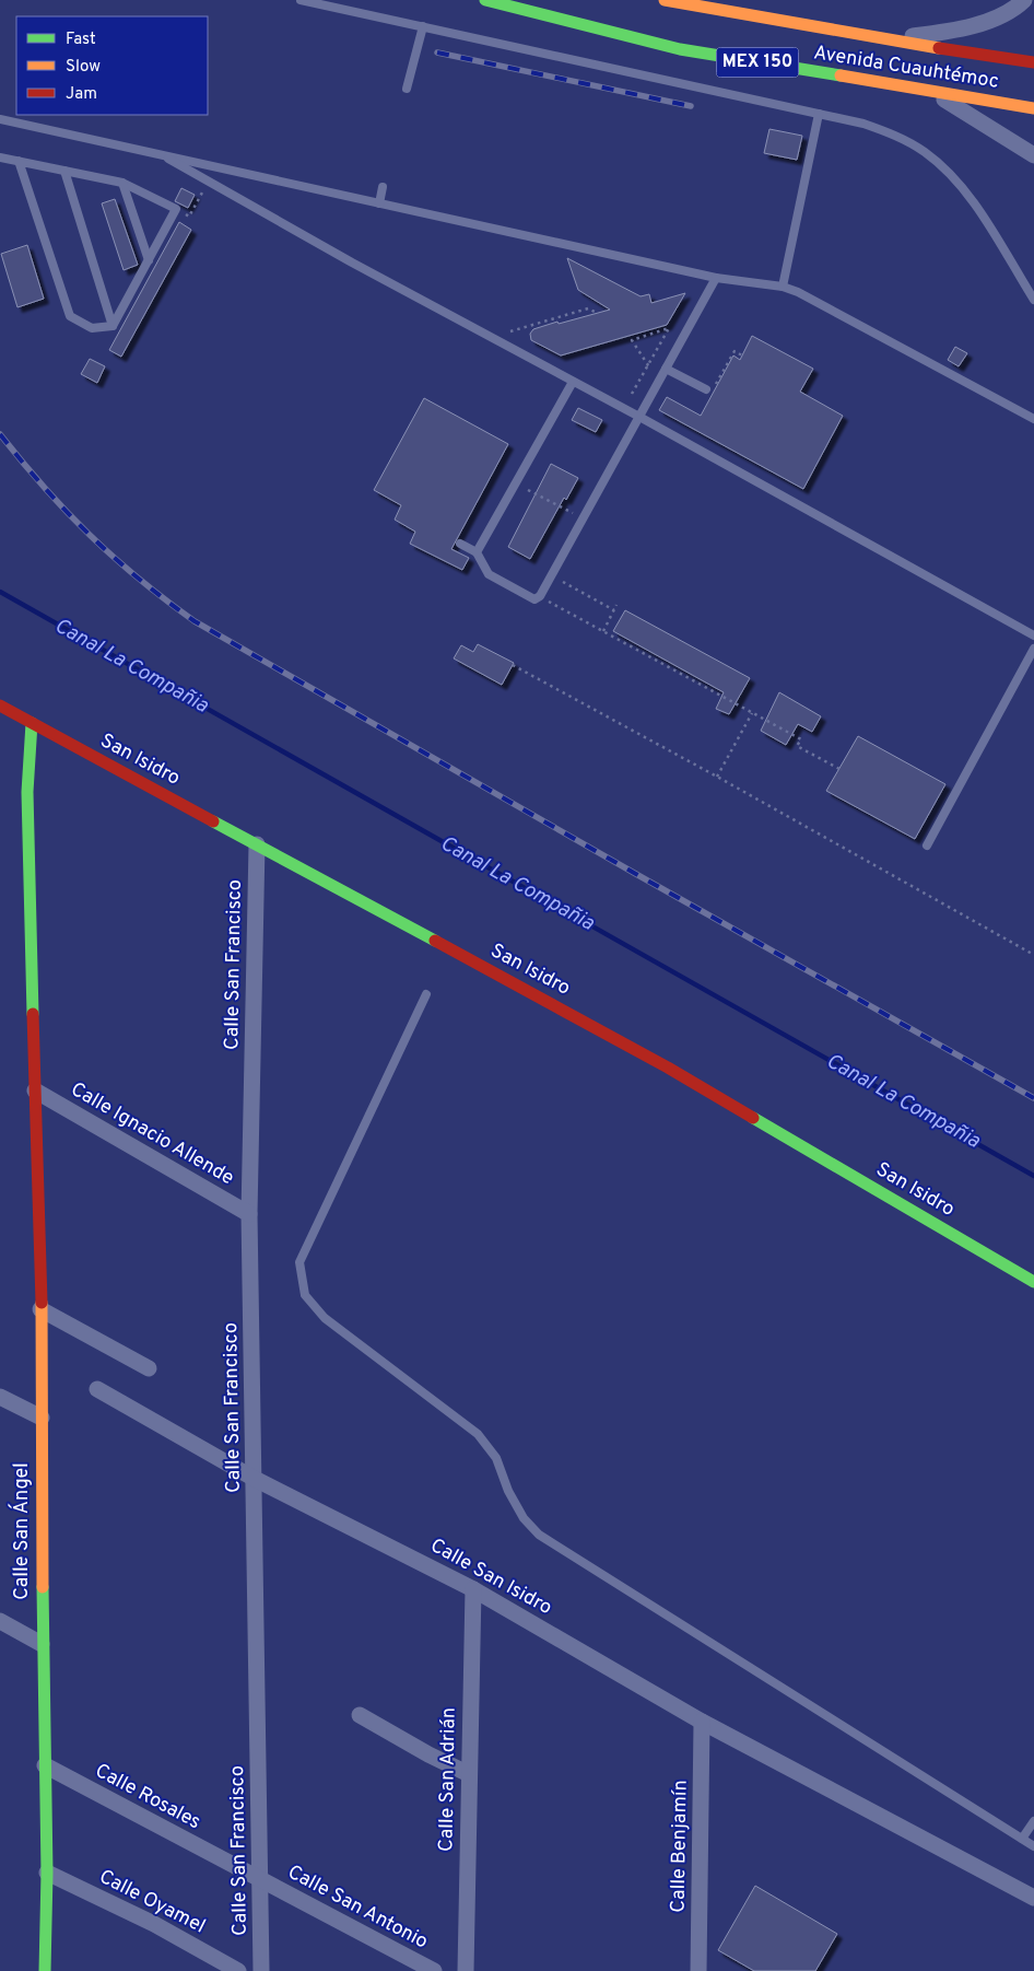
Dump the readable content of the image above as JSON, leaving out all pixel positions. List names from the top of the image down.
{
  "streets": {
    "main road": [
      "MEX 150",
      "Avenida Cuauhtémoc",
      "San Isidro",
      "Calle San Ángel"
    ],
    "street": [
      "Calle San Francisco",
      "Calle Ignacio Allende",
      "Calle San Isidro",
      "Calle San Adrián",
      "Calle Rosales",
      "Calle Benjamín",
      "Calle Oyamel",
      "Calle San Antonio"
    ]
  },
  "crossings": [
    ["San Isidro", "Calle San Francisco"],
    ["Calle San Francisco", "Calle Ignacio Allende"],
    ["Calle San Francisco", "Calle San Isidro"],
    ["Calle San Francisco", "Calle Rosales"],
    ["Calle San Francisco", "Calle San Antonio"],
    ["Calle Ignacio Allende", "Calle San Ángel"],
    ["Calle San Ángel", "Calle Rosales"],
    ["Calle San Ángel", "Calle Oyamel"],
    ["Calle San Isidro", "Calle San Adrián"],
    ["Calle San Isidro", "Calle Benjamín"],
    ["Calle Rosales", "Calle San Antonio"]
  ],
  "water": ["Canal La Compañia"],
  "legend": ["Fast", "Slow", "Jam"]
}
